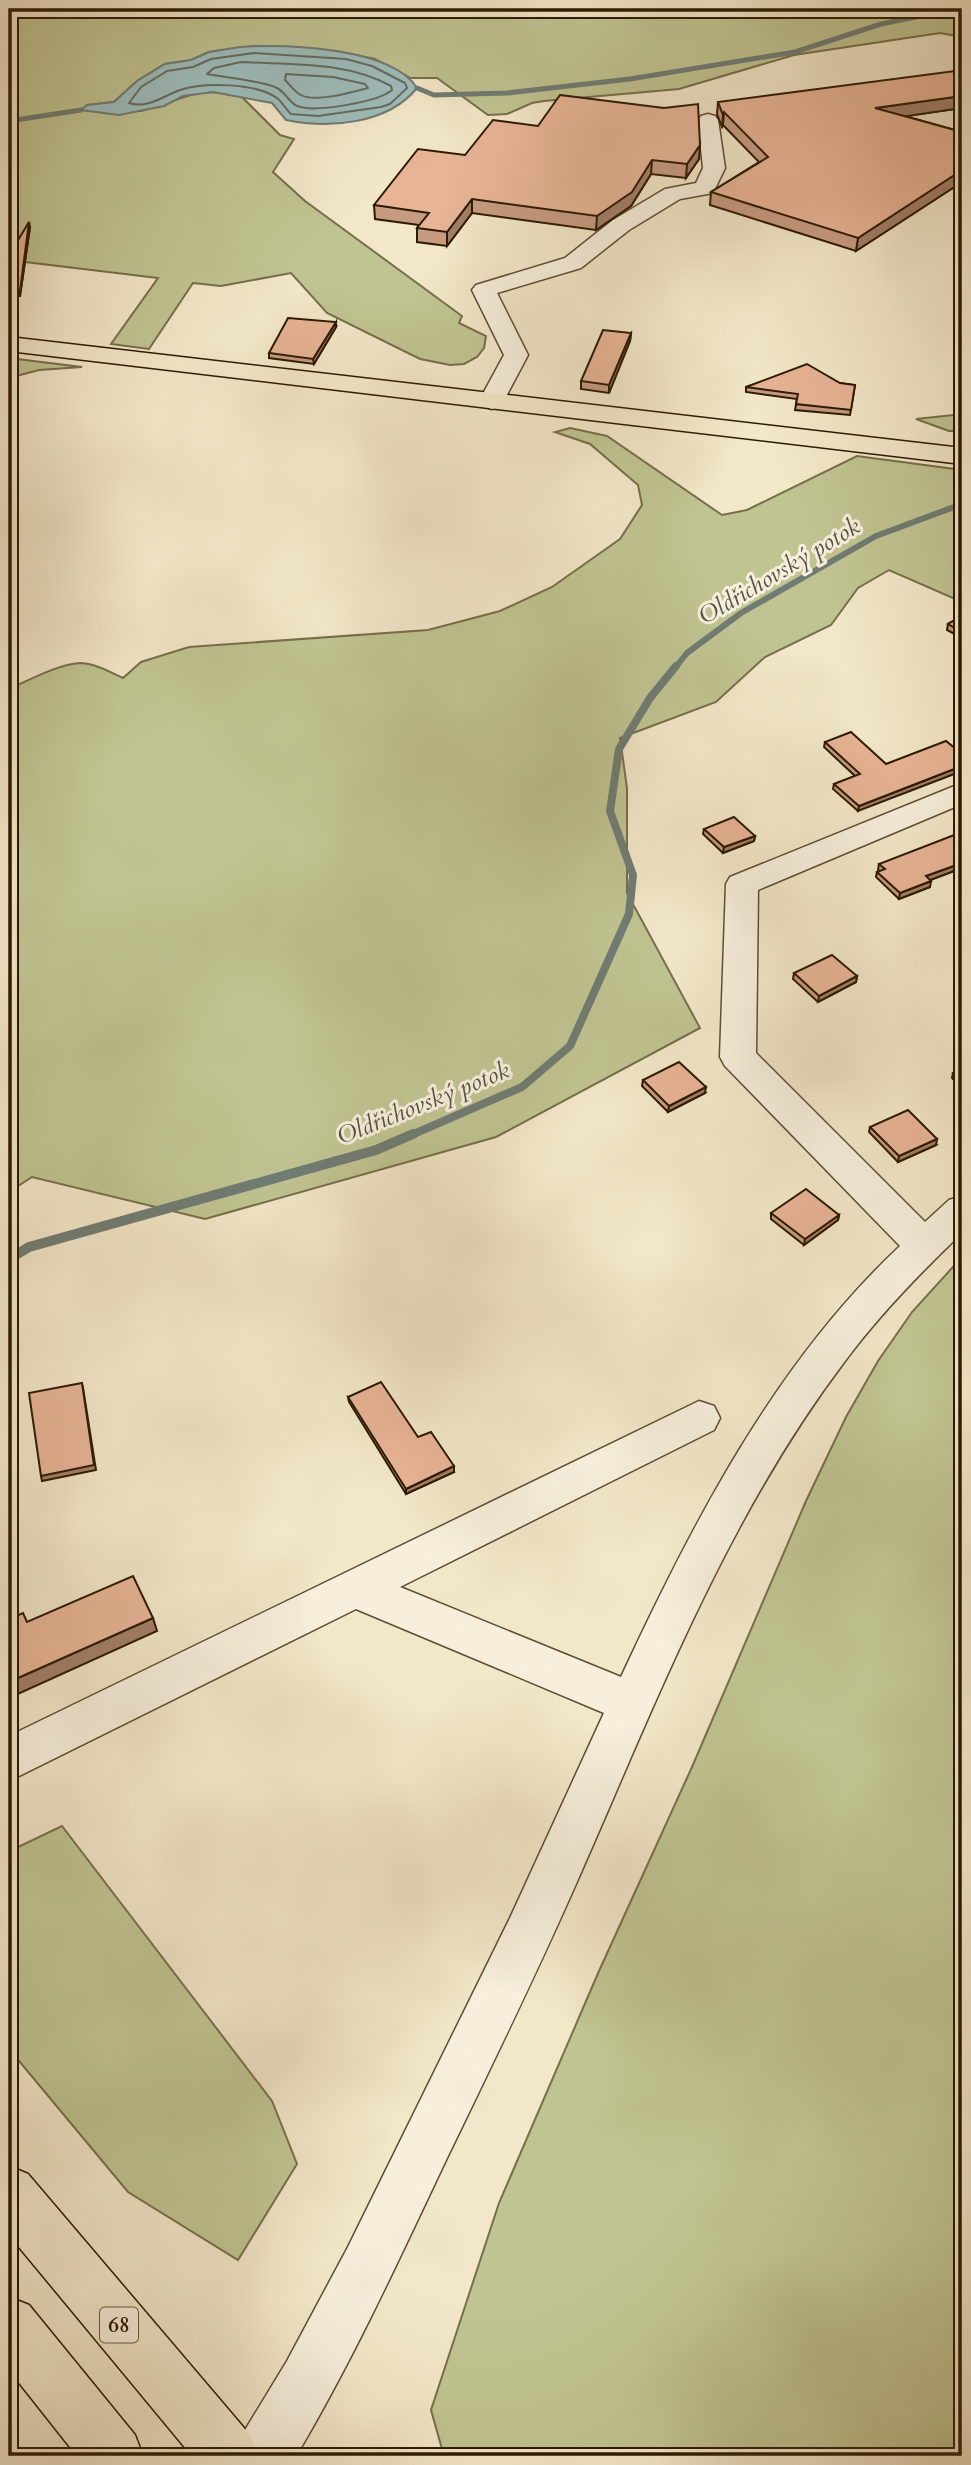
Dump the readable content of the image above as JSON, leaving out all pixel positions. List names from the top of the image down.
{
  "streets": {
    "main road": ["68"]
  },
  "water": ["Oldřichovský potok"]
}
